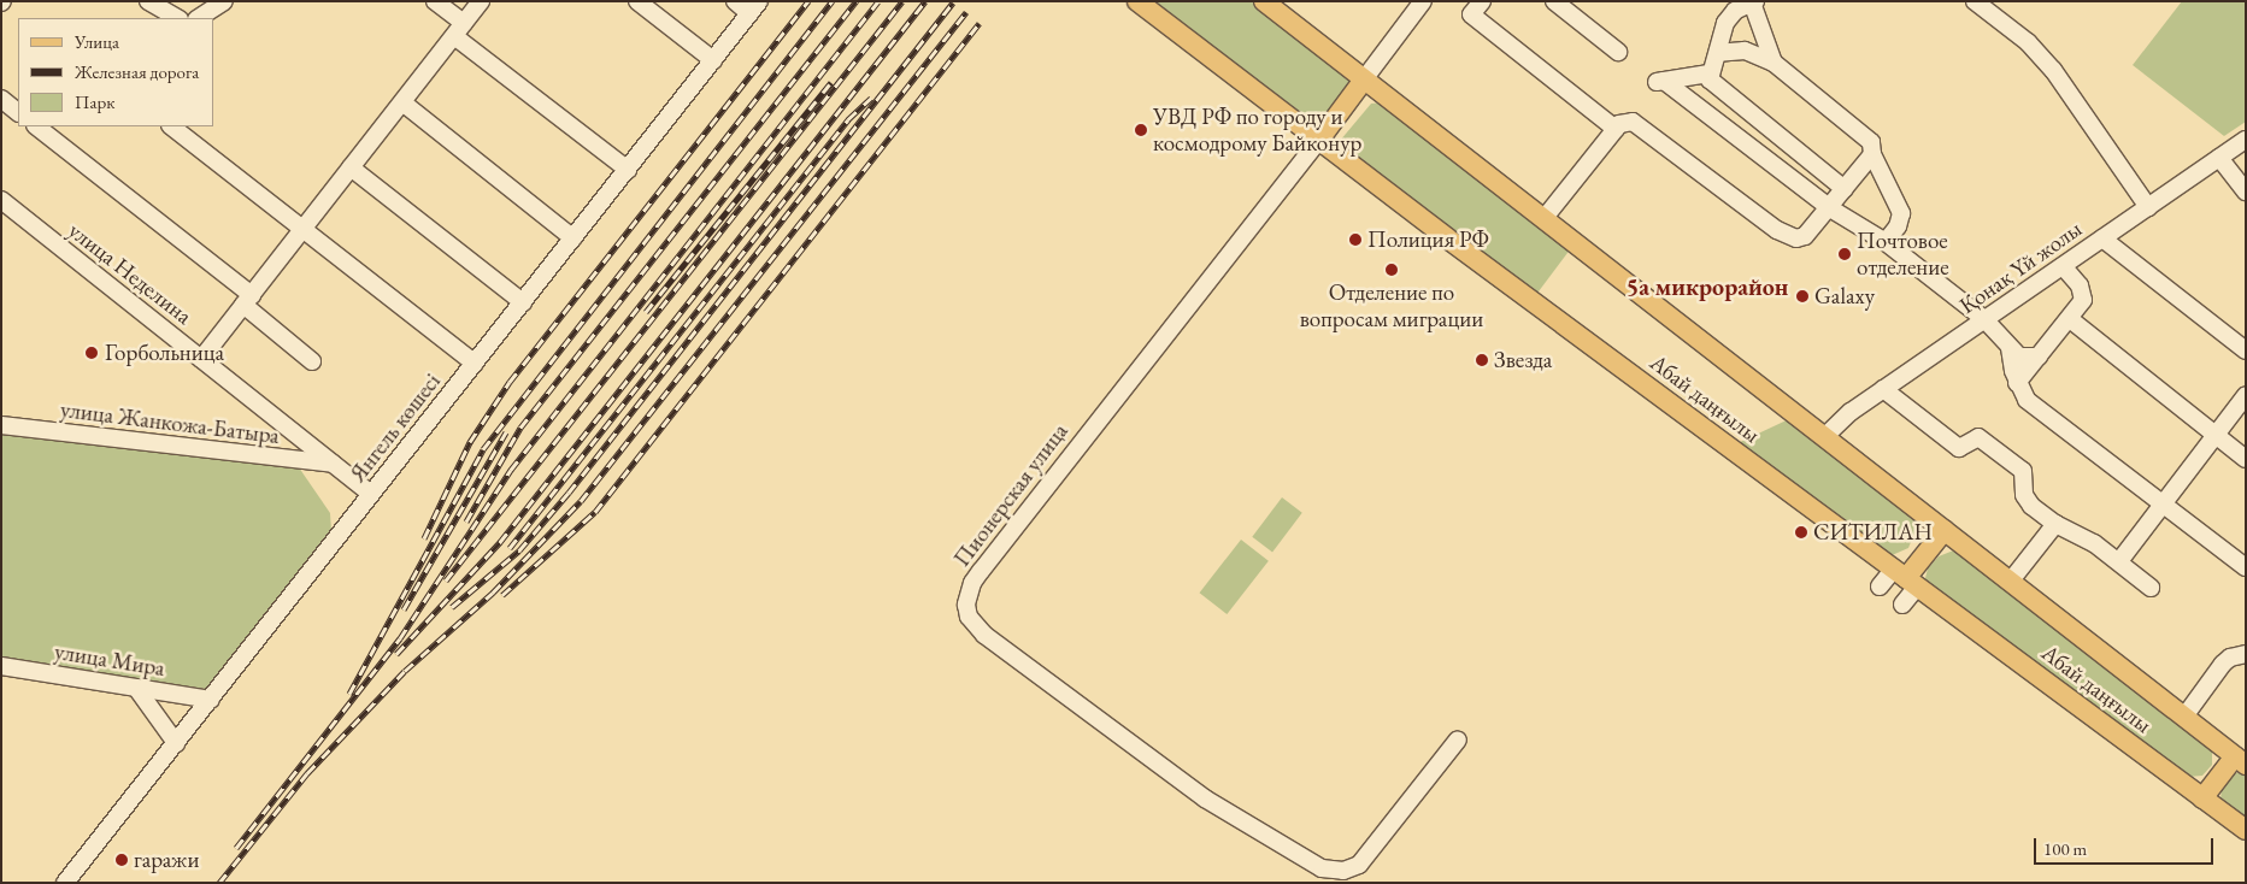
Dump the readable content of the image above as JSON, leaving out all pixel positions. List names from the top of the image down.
{
  "streets": {
    "main road": ["Абай даңғылы", "Пионерская улица"],
    "street": [
      "Қонақ Үй жолы",
      "улица Неделина",
      "улица Жанкожа-Батыра",
      "Янгель көшесі",
      "улица Мира"
    ]
  },
  "crossings": [
    ["Қонақ Үй жолы", "Абай даңғылы"],
    ["улица Неделина", "улица Жанкожа-Батыра"],
    ["улица Неделина", "Янгель көшесі"],
    ["Абай даңғылы", "Пионерская улица"],
    ["Янгель көшесі", "улица Мира"]
  ],
  "districts": ["5а микрорайон"],
  "places": [
    "УВД РФ по городу и космодрому Байконур",
    "Полиция РФ",
    "Почтовое отделение",
    "Отделение по вопросам миграции",
    "Galaxy",
    "Горбольница",
    "Звезда",
    "СИТИЛАН",
    "гаражи"
  ],
  "legend": ["Улица", "Железная дорога", "Парк"],
  "scale_bar": "100 m"
}
